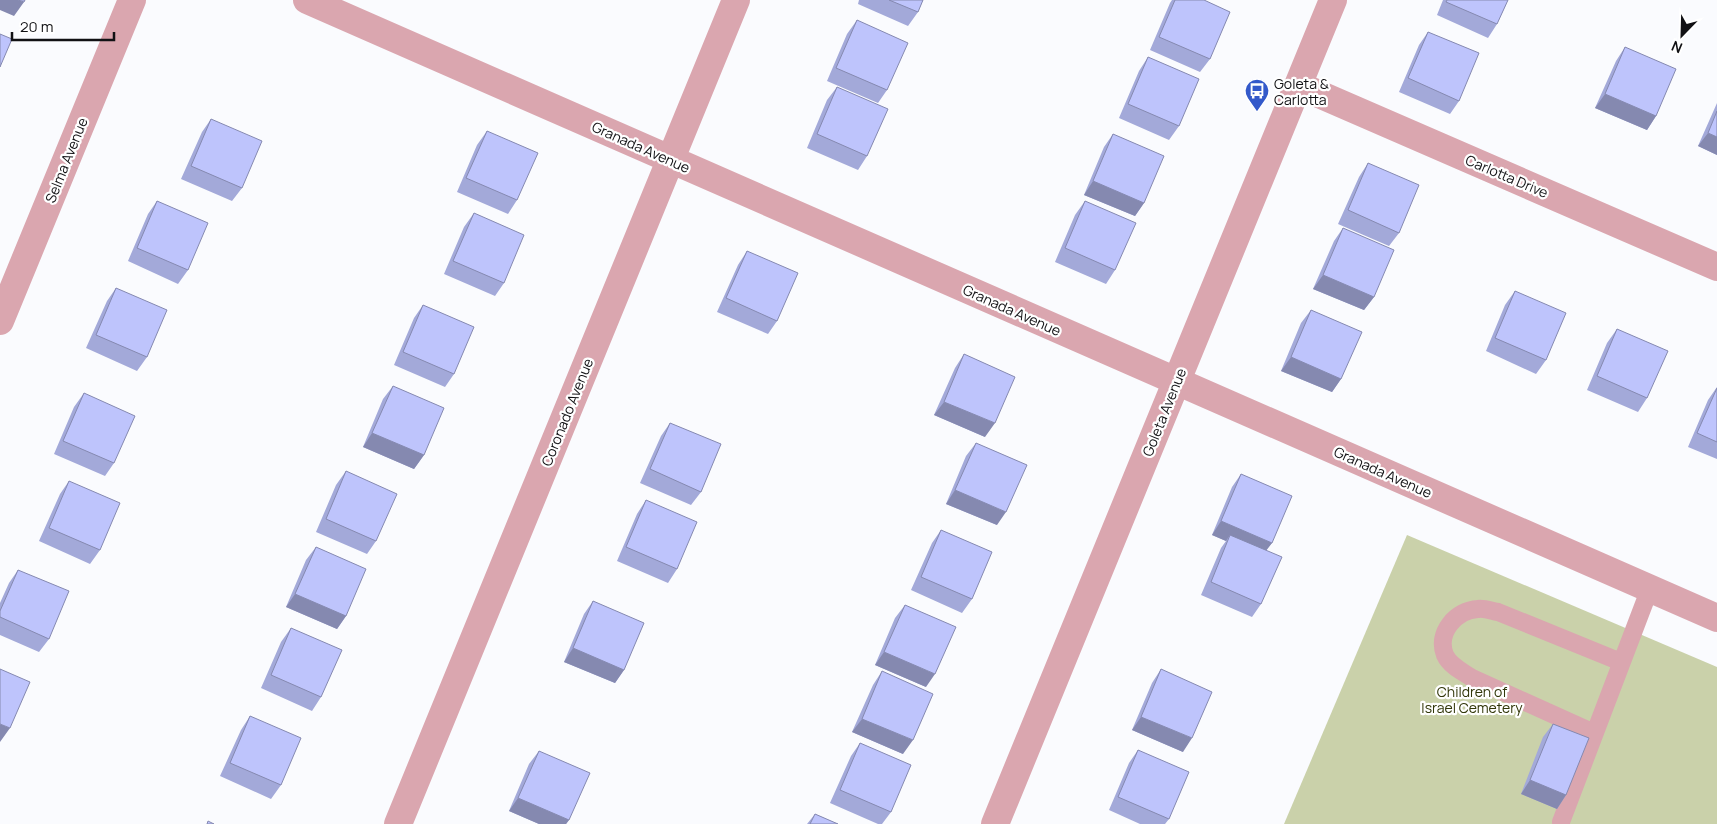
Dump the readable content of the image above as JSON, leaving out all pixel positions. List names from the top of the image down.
{
  "streets": {
    "street": [
      "Granada Avenue",
      "Selma Avenue",
      "Carlotta Drive",
      "Coronado Avenue",
      "Goleta Avenue"
    ]
  },
  "crossings": [
    ["Granada Avenue", "Coronado Avenue"],
    ["Granada Avenue", "Goleta Avenue"],
    ["Carlotta Drive", "Goleta Avenue"]
  ],
  "parks": ["Children of Israel Cemetery"],
  "places": {
    "bus stop": ["Goleta & Carlotta"]
  },
  "scale_bar": "20 m",
  "north": "bottom left"
}
